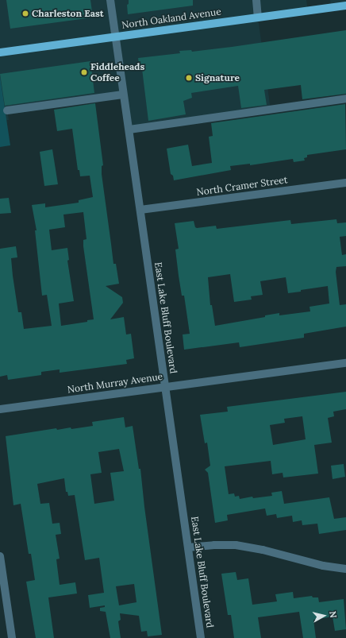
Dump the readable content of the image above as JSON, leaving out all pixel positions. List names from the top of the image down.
{
  "streets": {
    "main road": ["North Oakland Avenue"],
    "street": ["North Cramer Street", "East Lake Bluff Boulevard", "North Murray Avenue"]
  },
  "crossings": [
    ["North Oakland Avenue", "East Lake Bluff Boulevard"],
    ["North Cramer Street", "East Lake Bluff Boulevard"],
    ["East Lake Bluff Boulevard", "North Murray Avenue"]
  ],
  "places": ["Charleston East", "Fiddleheads Coffee", "Signature"],
  "north": "right"
}
